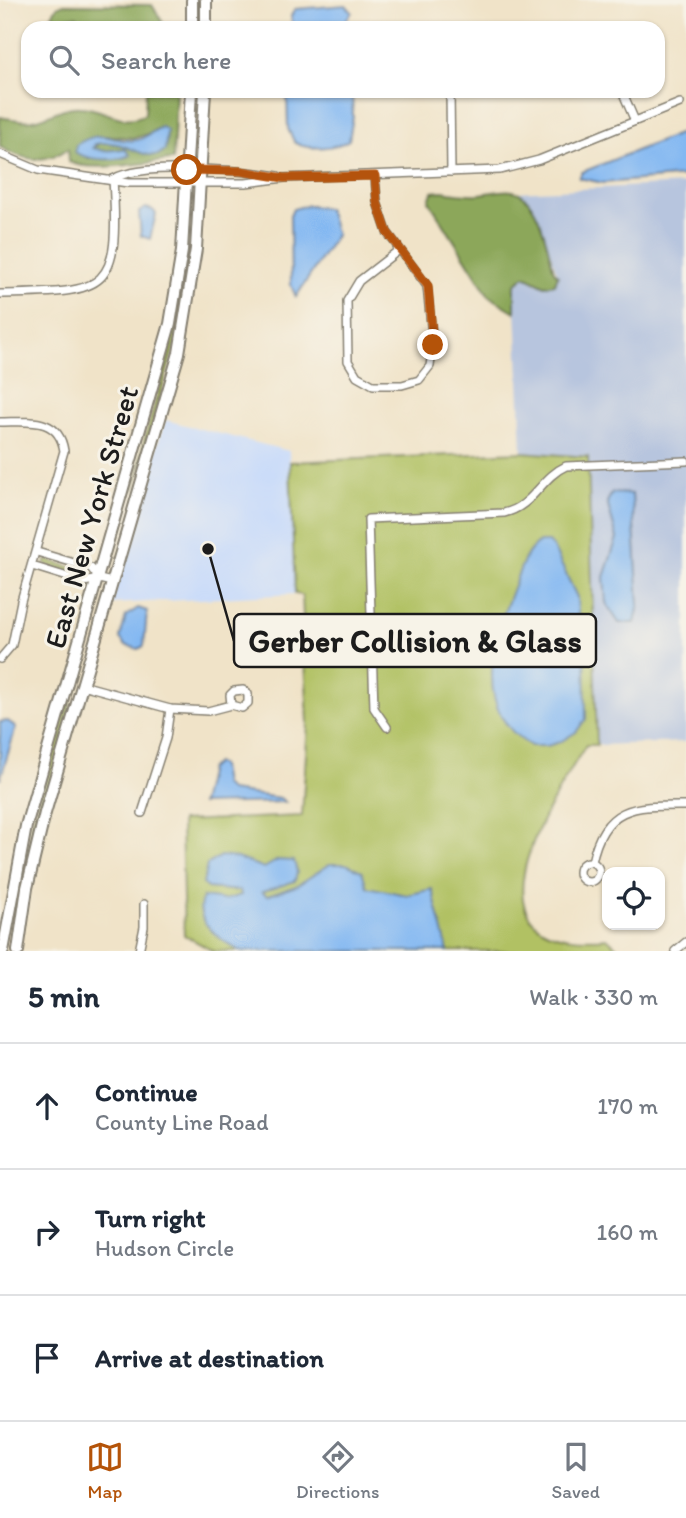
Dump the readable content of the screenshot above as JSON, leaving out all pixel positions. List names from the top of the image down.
{
  "streets": {
    "main road": ["East New York Street"]
  },
  "places": ["Gerber Collision & Glass"],
  "page": {
    "search": "Search here",
    "heading": ["5 min", "Walk · 330 m"],
    "list": [
      ["Continue", "County Line Road", "170 m"],
      ["Turn right", "Hudson Circle", "160 m"],
      "Arrive at destination"
    ],
    "nav": ["Map", "Directions", "Saved"]
  }
}
